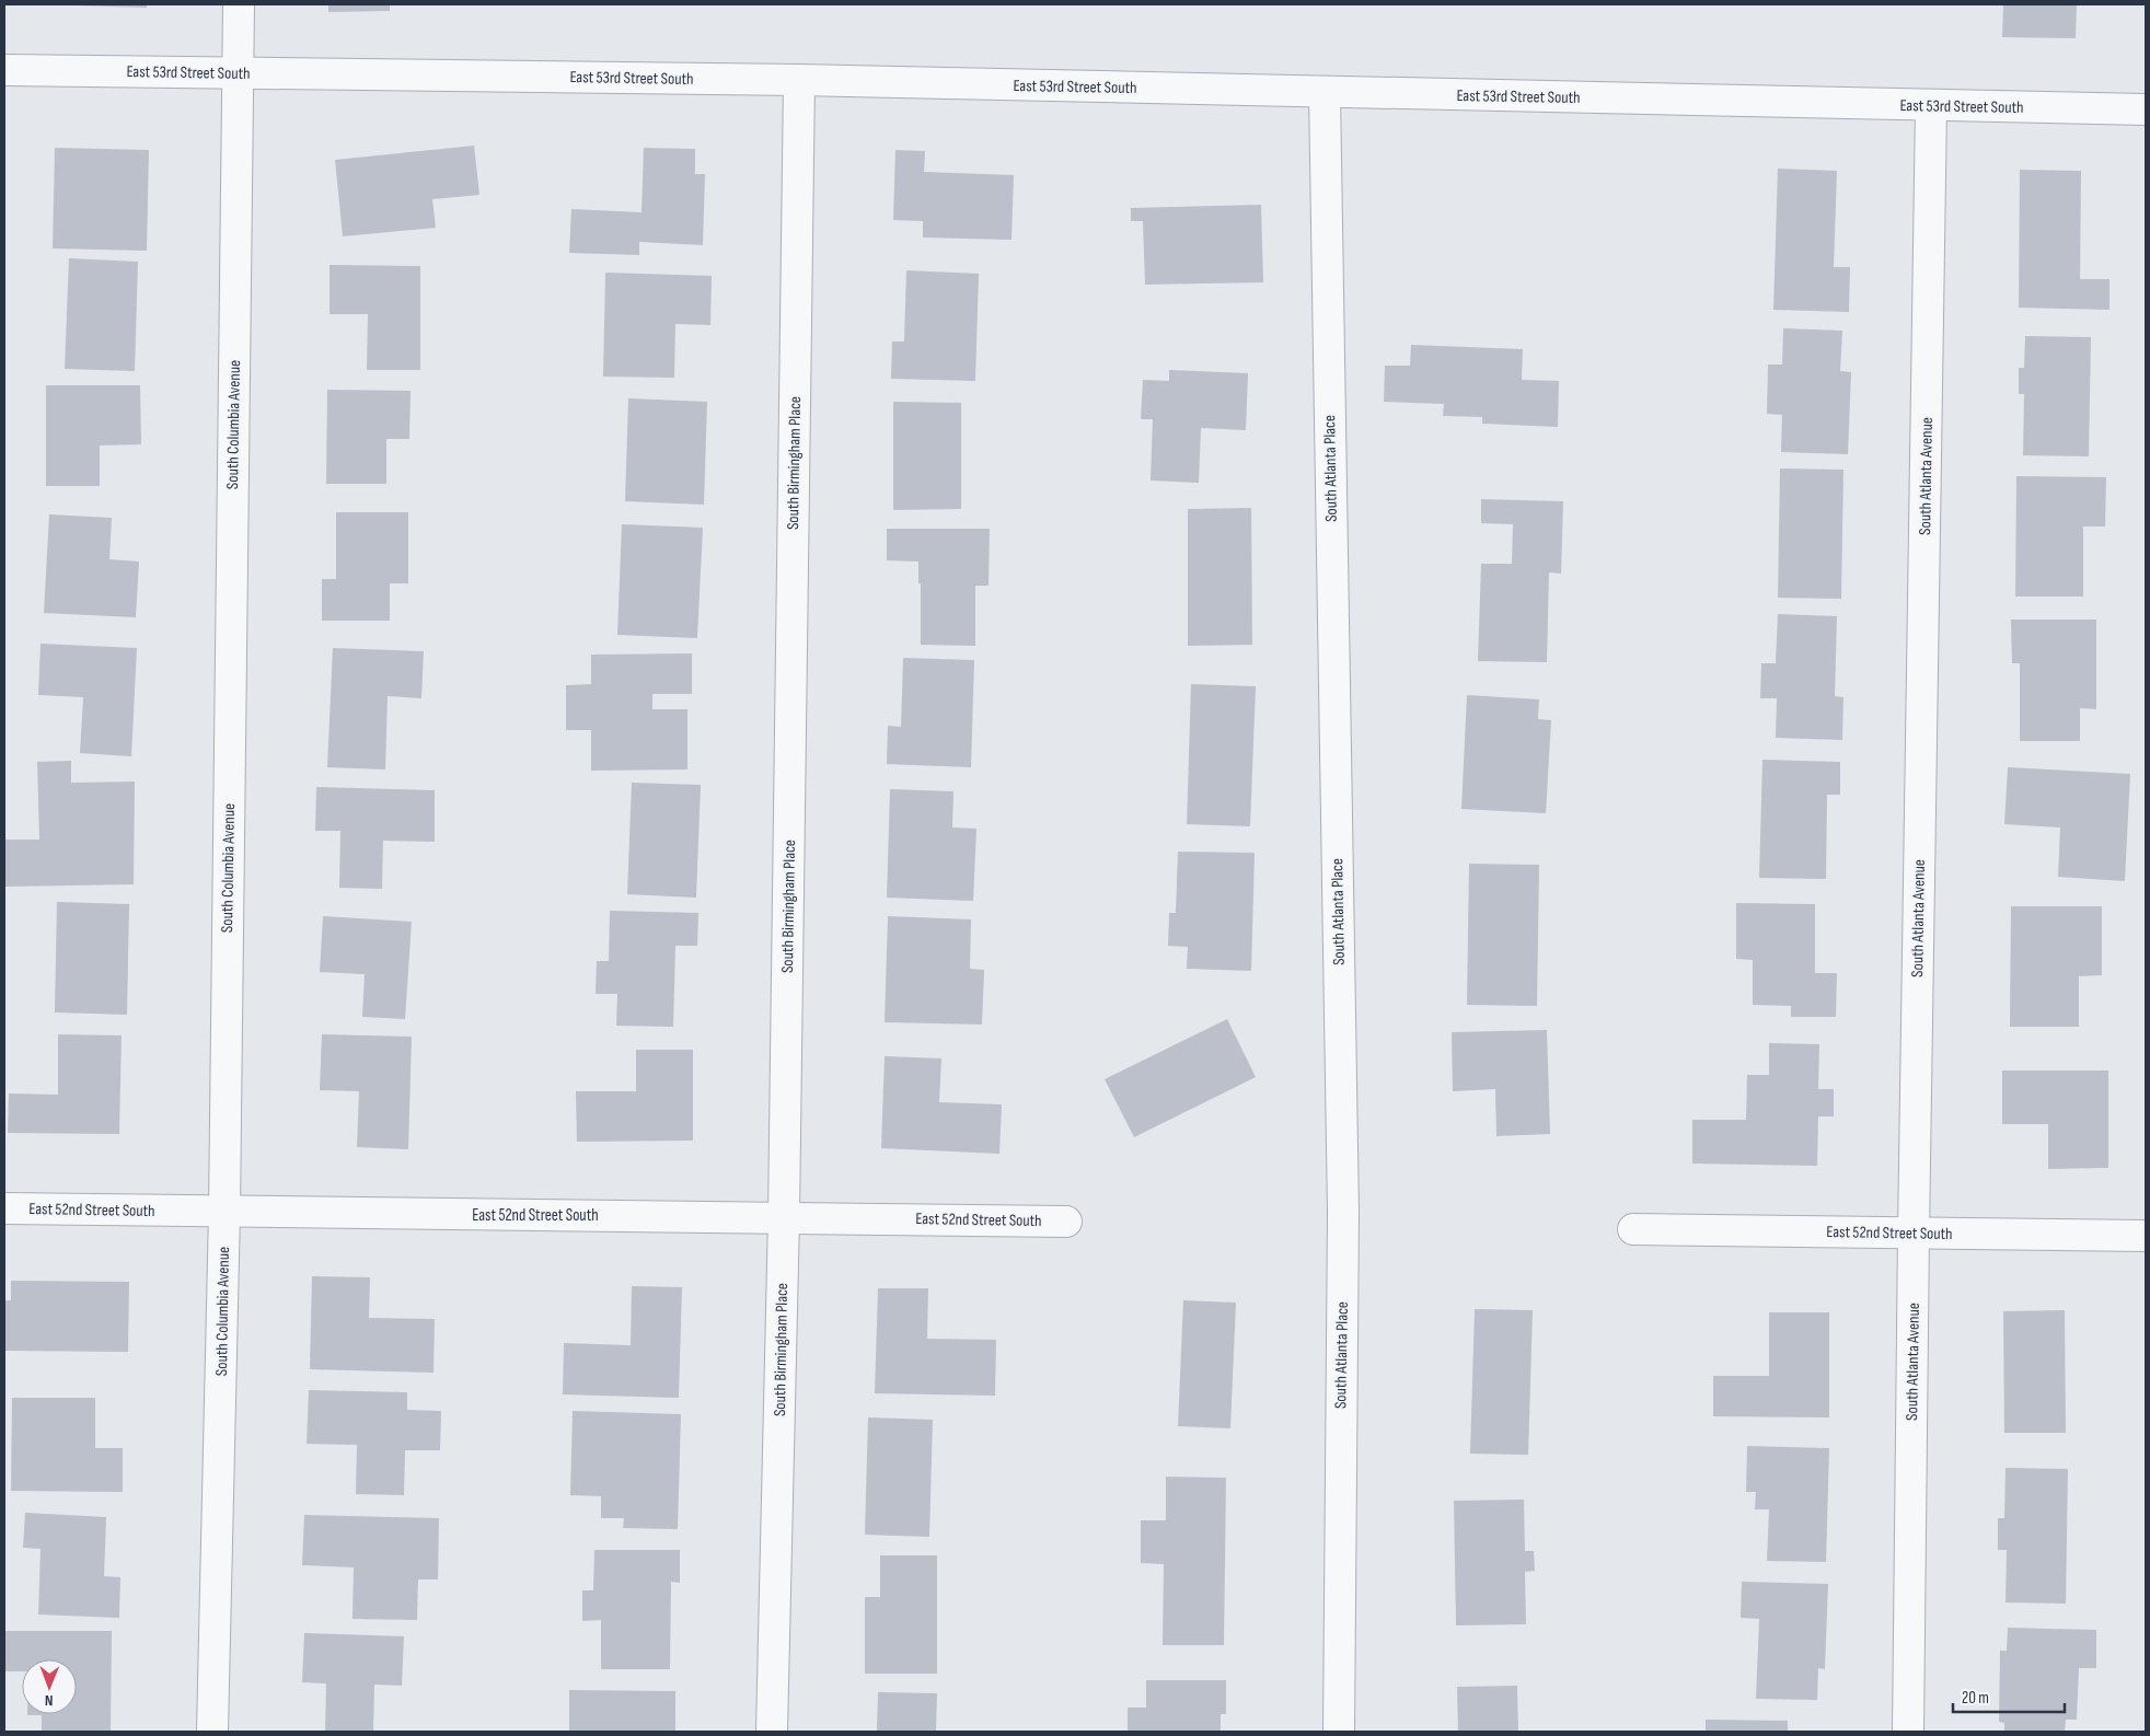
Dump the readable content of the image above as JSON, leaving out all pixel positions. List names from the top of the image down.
{
  "streets": {
    "street": [
      "East 53rd Street South",
      "South Columbia Avenue",
      "South Birmingham Place",
      "South Atlanta Place",
      "South Atlanta Avenue",
      "East 52nd Street South"
    ]
  },
  "crossings": [
    ["East 53rd Street South", "South Columbia Avenue"],
    ["East 53rd Street South", "South Birmingham Place"],
    ["East 53rd Street South", "South Atlanta Place"],
    ["East 53rd Street South", "South Atlanta Avenue"],
    ["South Columbia Avenue", "East 52nd Street South"],
    ["South Birmingham Place", "East 52nd Street South"],
    ["South Atlanta Avenue", "East 52nd Street South"]
  ],
  "scale_bar": "20 m",
  "north": "bottom"
}
